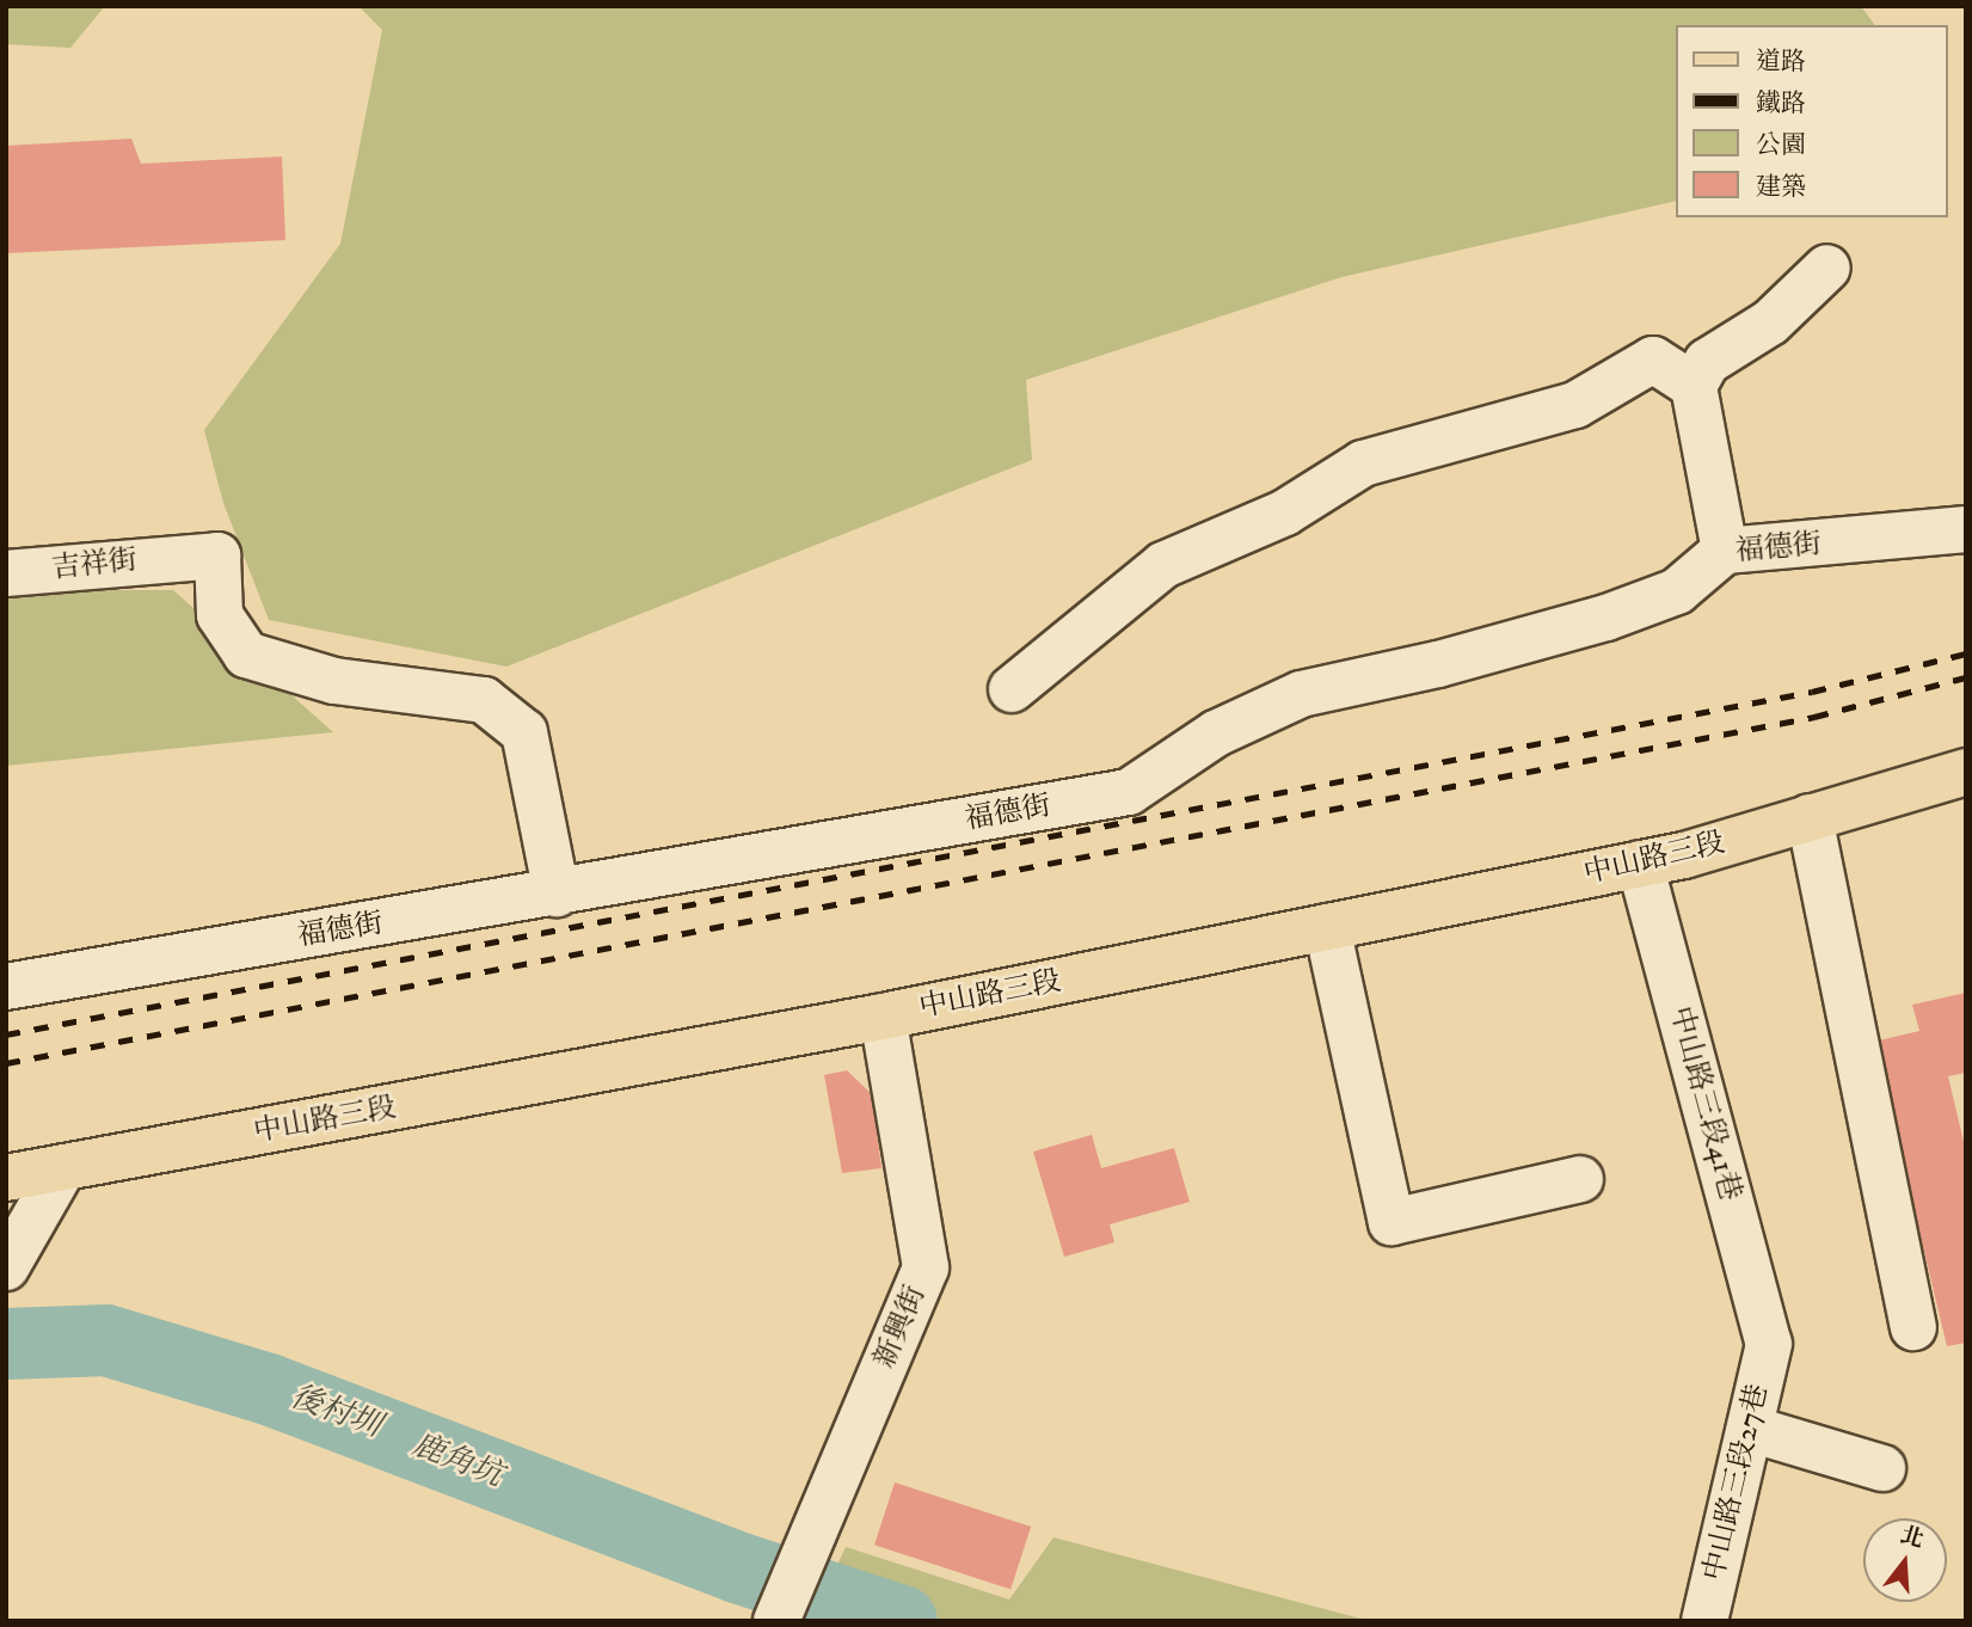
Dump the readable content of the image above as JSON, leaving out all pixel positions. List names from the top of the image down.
{
  "streets": {
    "main road": ["中山路三段"],
    "street": [
      "福德街",
      "吉祥街",
      "中山路三段41巷",
      "新興街",
      "中山路三段27巷"
    ]
  },
  "crossings": [
    ["福德街", "吉祥街"],
    ["中山路三段", "中山路三段41巷"],
    ["中山路三段", "新興街"],
    ["中山路三段41巷", "中山路三段27巷"]
  ],
  "water": ["後村圳", "鹿角坑"],
  "legend": [
    "道路",
    "鐵路",
    "公園",
    "建築"
  ],
  "north": "top"
}
